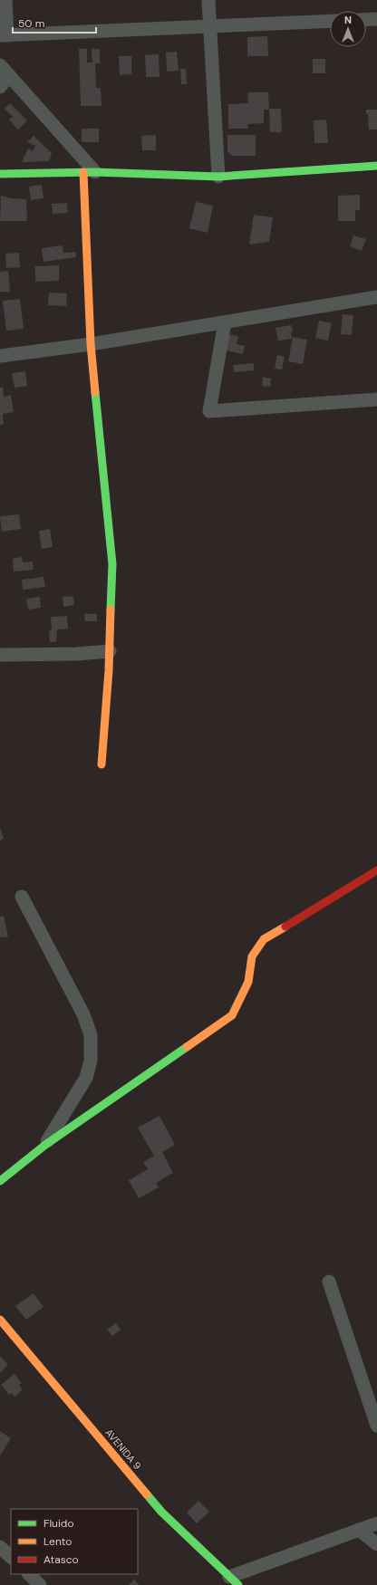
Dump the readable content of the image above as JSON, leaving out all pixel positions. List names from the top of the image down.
{
  "streets": {
    "street": ["AVENIDA 9"]
  },
  "legend": ["Fluido", "Lento", "Atasco"],
  "scale_bar": "50 m",
  "north": "top"
}
